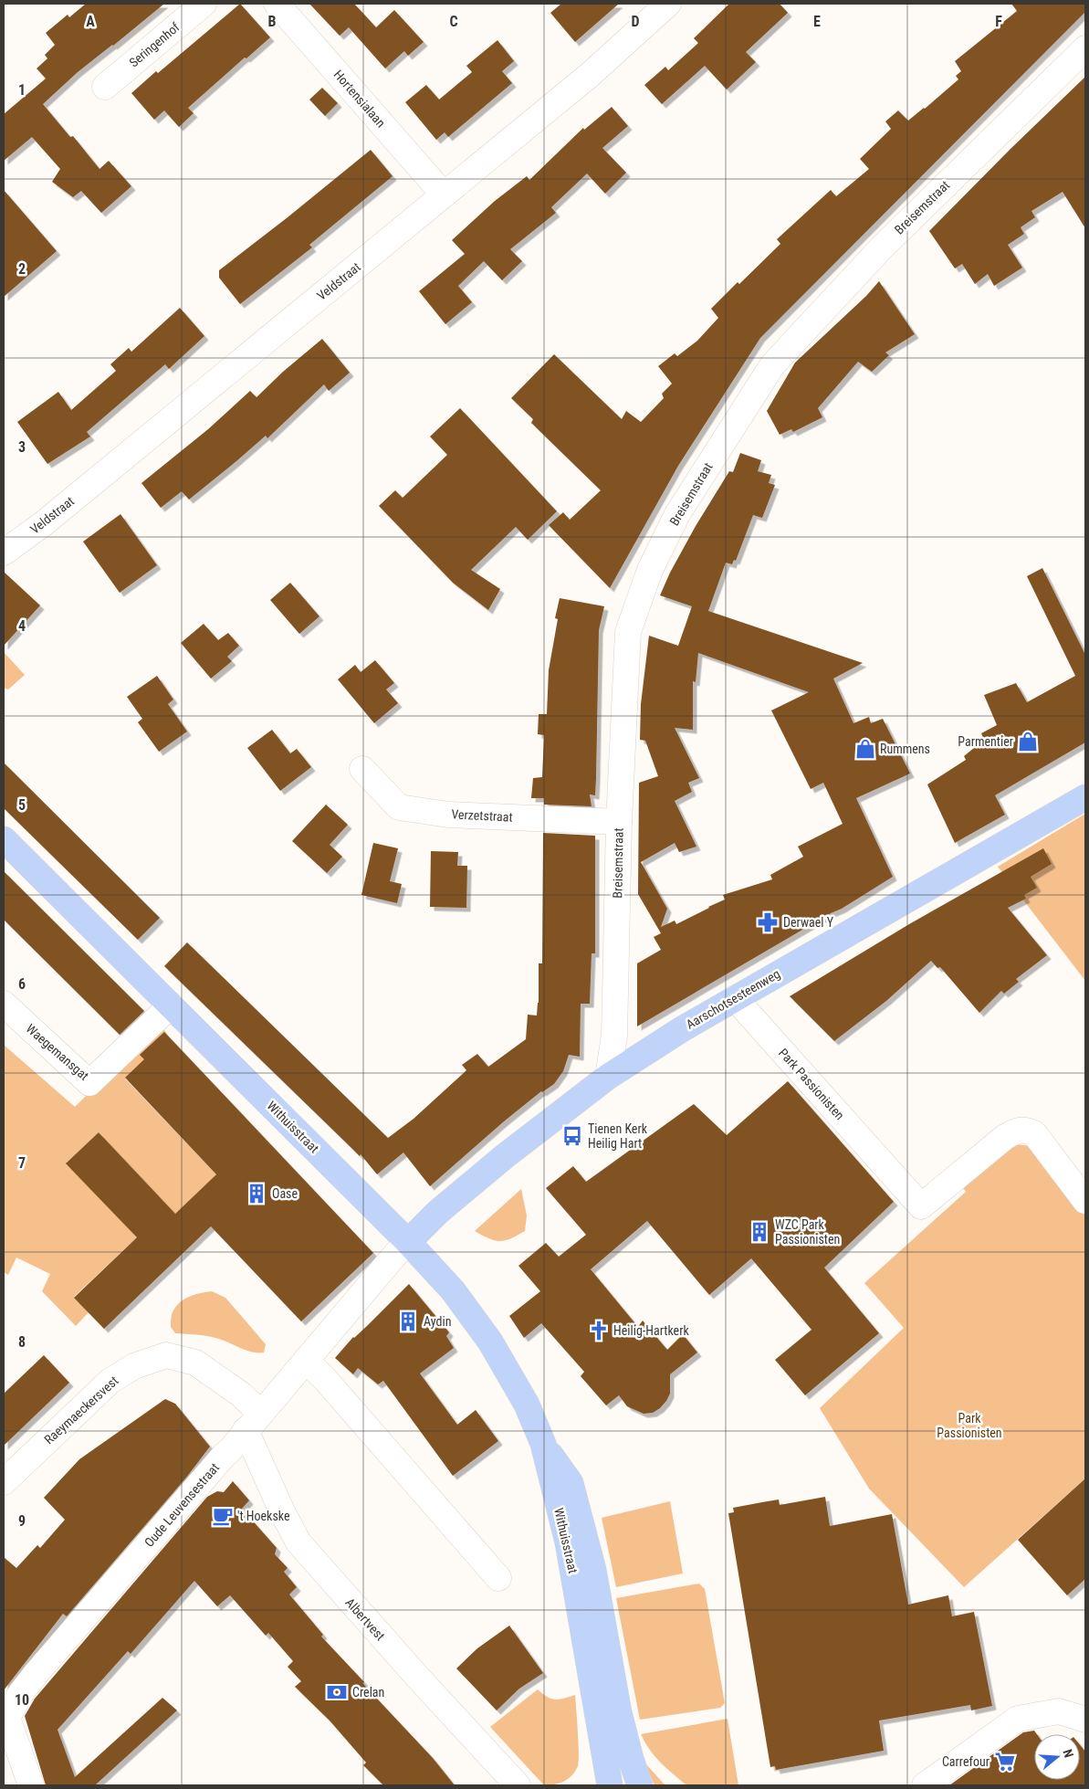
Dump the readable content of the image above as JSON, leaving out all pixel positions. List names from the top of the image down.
{
  "streets": {
    "main road": ["Aarschotsesteenweg", "Withuisstraat"],
    "street": [
      "Seringenhof",
      "Hortensialaan",
      "Breisemstraat",
      "Veldstraat",
      "Verzetstraat",
      "Waegemansgat",
      "Park Passionisten",
      "Raeymaeckersvest",
      "Oude Leuvensestraat",
      "Albertvest"
    ]
  },
  "crossings": [
    ["Hortensialaan", "Veldstraat"],
    ["Breisemstraat", "Verzetstraat"],
    ["Breisemstraat", "Aarschotsesteenweg"],
    ["Aarschotsesteenweg", "Park Passionisten"],
    ["Aarschotsesteenweg", "Withuisstraat"],
    ["Aarschotsesteenweg", "Oude Leuvensestraat"],
    ["Waegemansgat", "Withuisstraat"],
    ["Withuisstraat", "Oude Leuvensestraat"],
    ["Raeymaeckersvest", "Oude Leuvensestraat"],
    ["Raeymaeckersvest", "Albertvest"],
    ["Oude Leuvensestraat", "Albertvest"]
  ],
  "parks": ["Park Passionisten"],
  "places": {
    "shop": ["Parmentier", "Rummens"],
    "pharmacy": ["Derwael Y"],
    "bus stop": ["Tienen Kerk Heilig Hart"],
    "building": ["Oase", "WZC Park Passionisten", "Aydin"],
    "church": ["Heilig-Hartkerk"],
    "cafe": ["'t Hoekske"],
    "bank": ["Crelan"],
    "supermarket": ["Carrefour"]
  },
  "north": "right",
  "grid": {
    "columns": [
      "A",
      "B",
      "C",
      "D",
      "E",
      "F"
    ],
    "rows": [
      "1",
      "2",
      "3",
      "4",
      "5",
      "6",
      "7",
      "8",
      "9",
      "10"
    ]
  }
}
